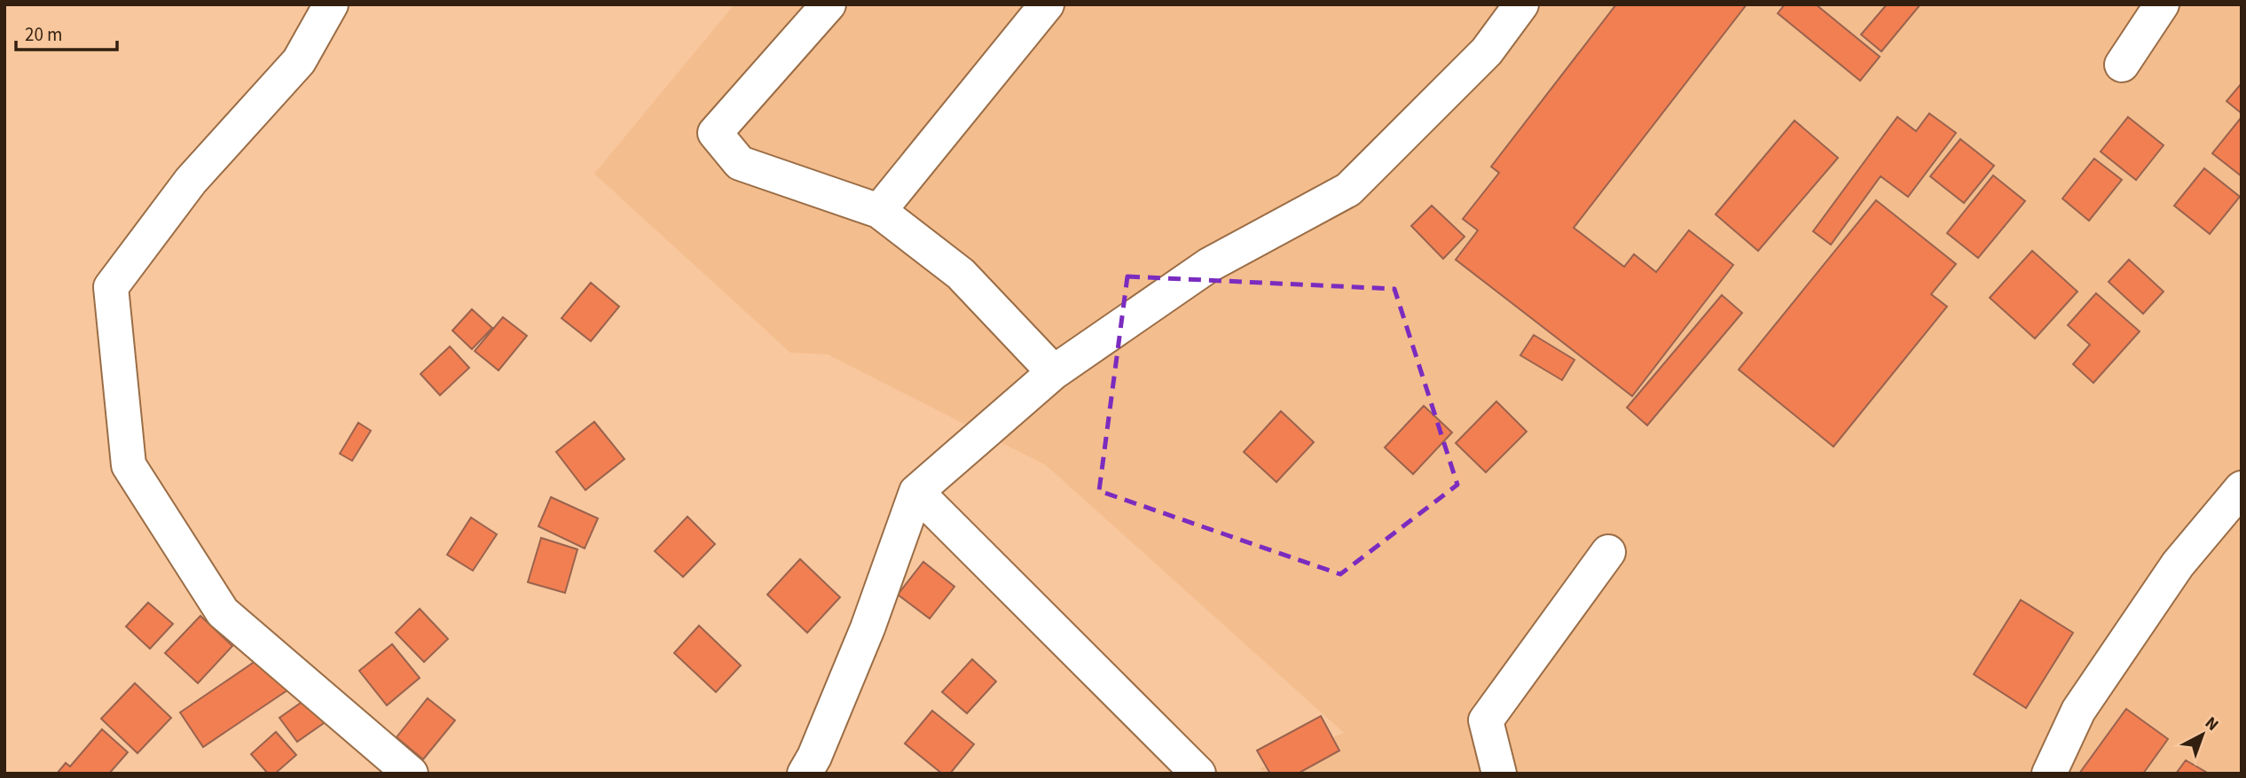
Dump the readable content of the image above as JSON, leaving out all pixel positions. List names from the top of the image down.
{
  "scale_bar": "20 m",
  "north": "top right"
}
